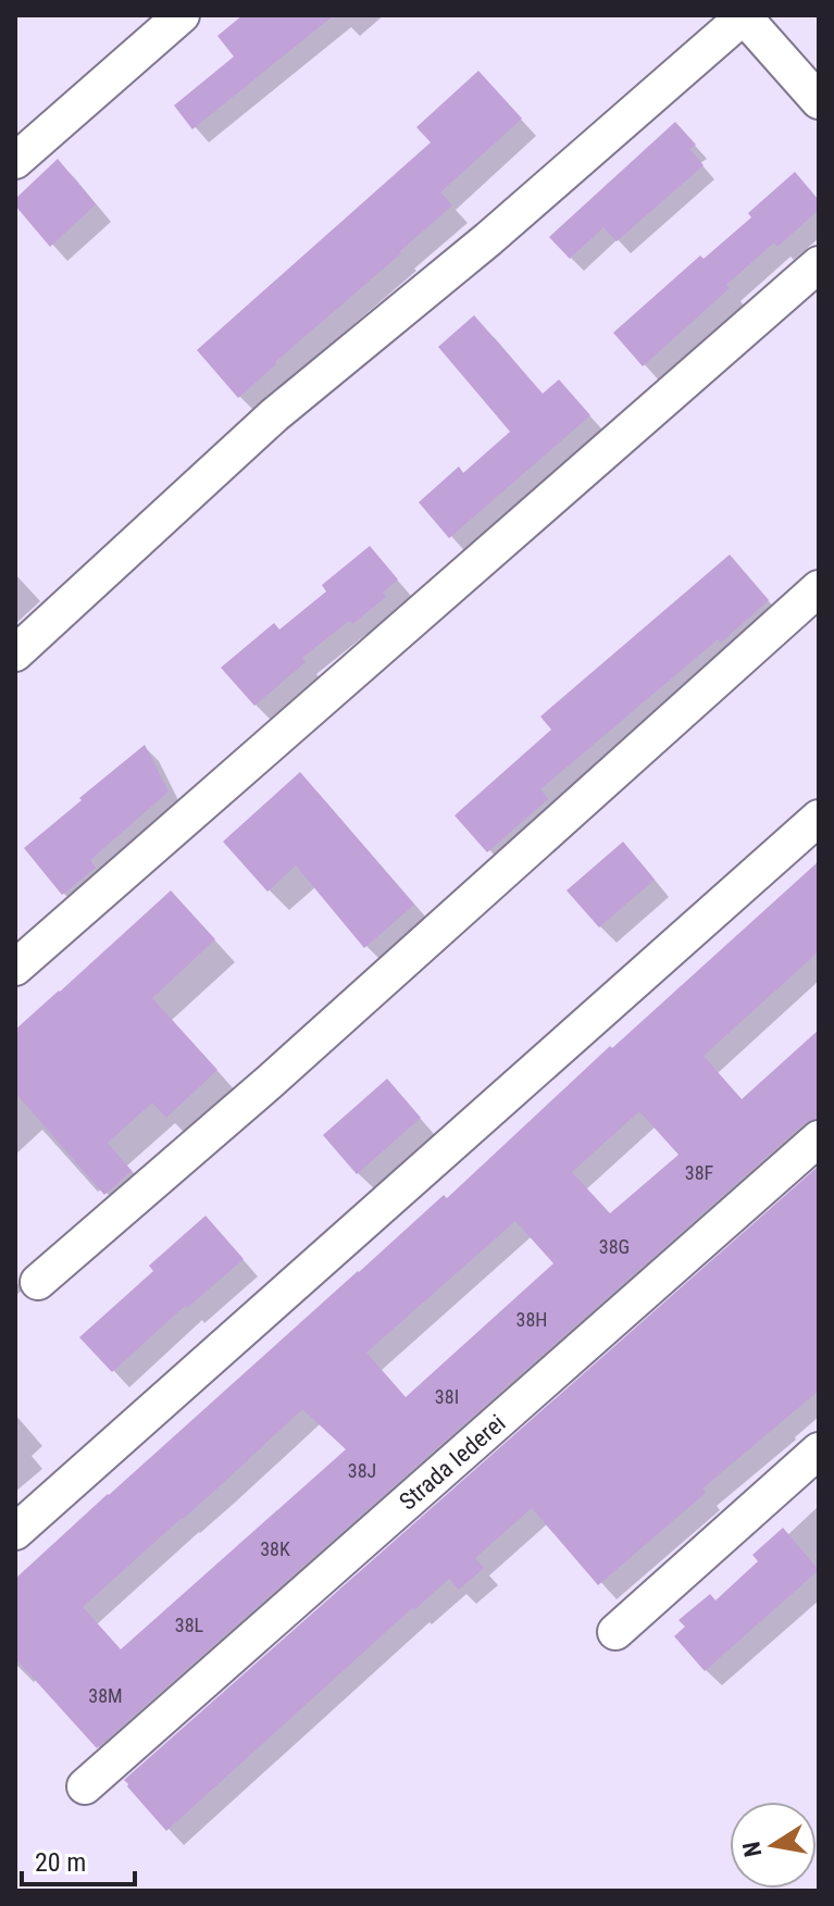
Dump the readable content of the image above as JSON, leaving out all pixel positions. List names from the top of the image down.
{
  "streets": {
    "street": ["Strada Iederei"]
  },
  "house_numbers": [
    "38F",
    "38G",
    "38H",
    "38I",
    "38J",
    "38K",
    "38L",
    "38M"
  ],
  "scale_bar": "20 m",
  "north": "left"
}
